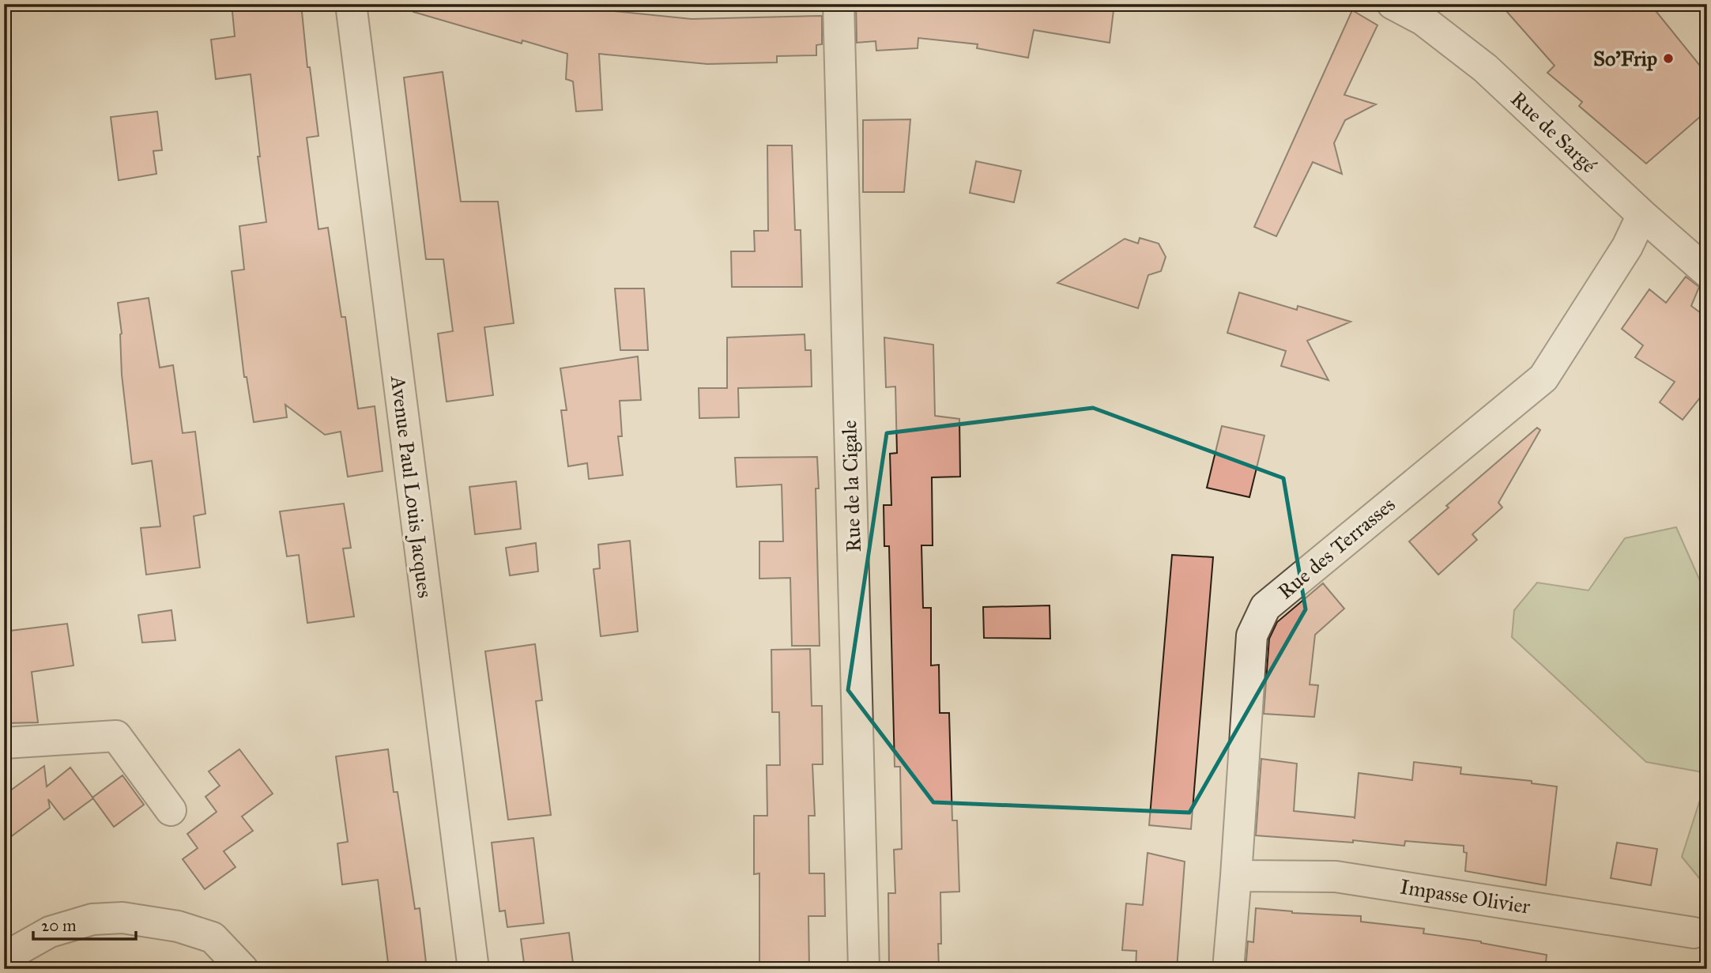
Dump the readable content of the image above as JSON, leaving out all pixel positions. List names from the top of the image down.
{
  "streets": {
    "street": [
      "Rue de Sargé",
      "Rue de la Cigale",
      "Avenue Paul Louis Jacques",
      "Rue des Terrasses",
      "Impasse Olivier"
    ]
  },
  "crossings": [
    ["Rue de Sargé", "Rue des Terrasses"],
    ["Rue des Terrasses", "Impasse Olivier"]
  ],
  "places": ["So'Frip"],
  "scale_bar": "20 m"
}
